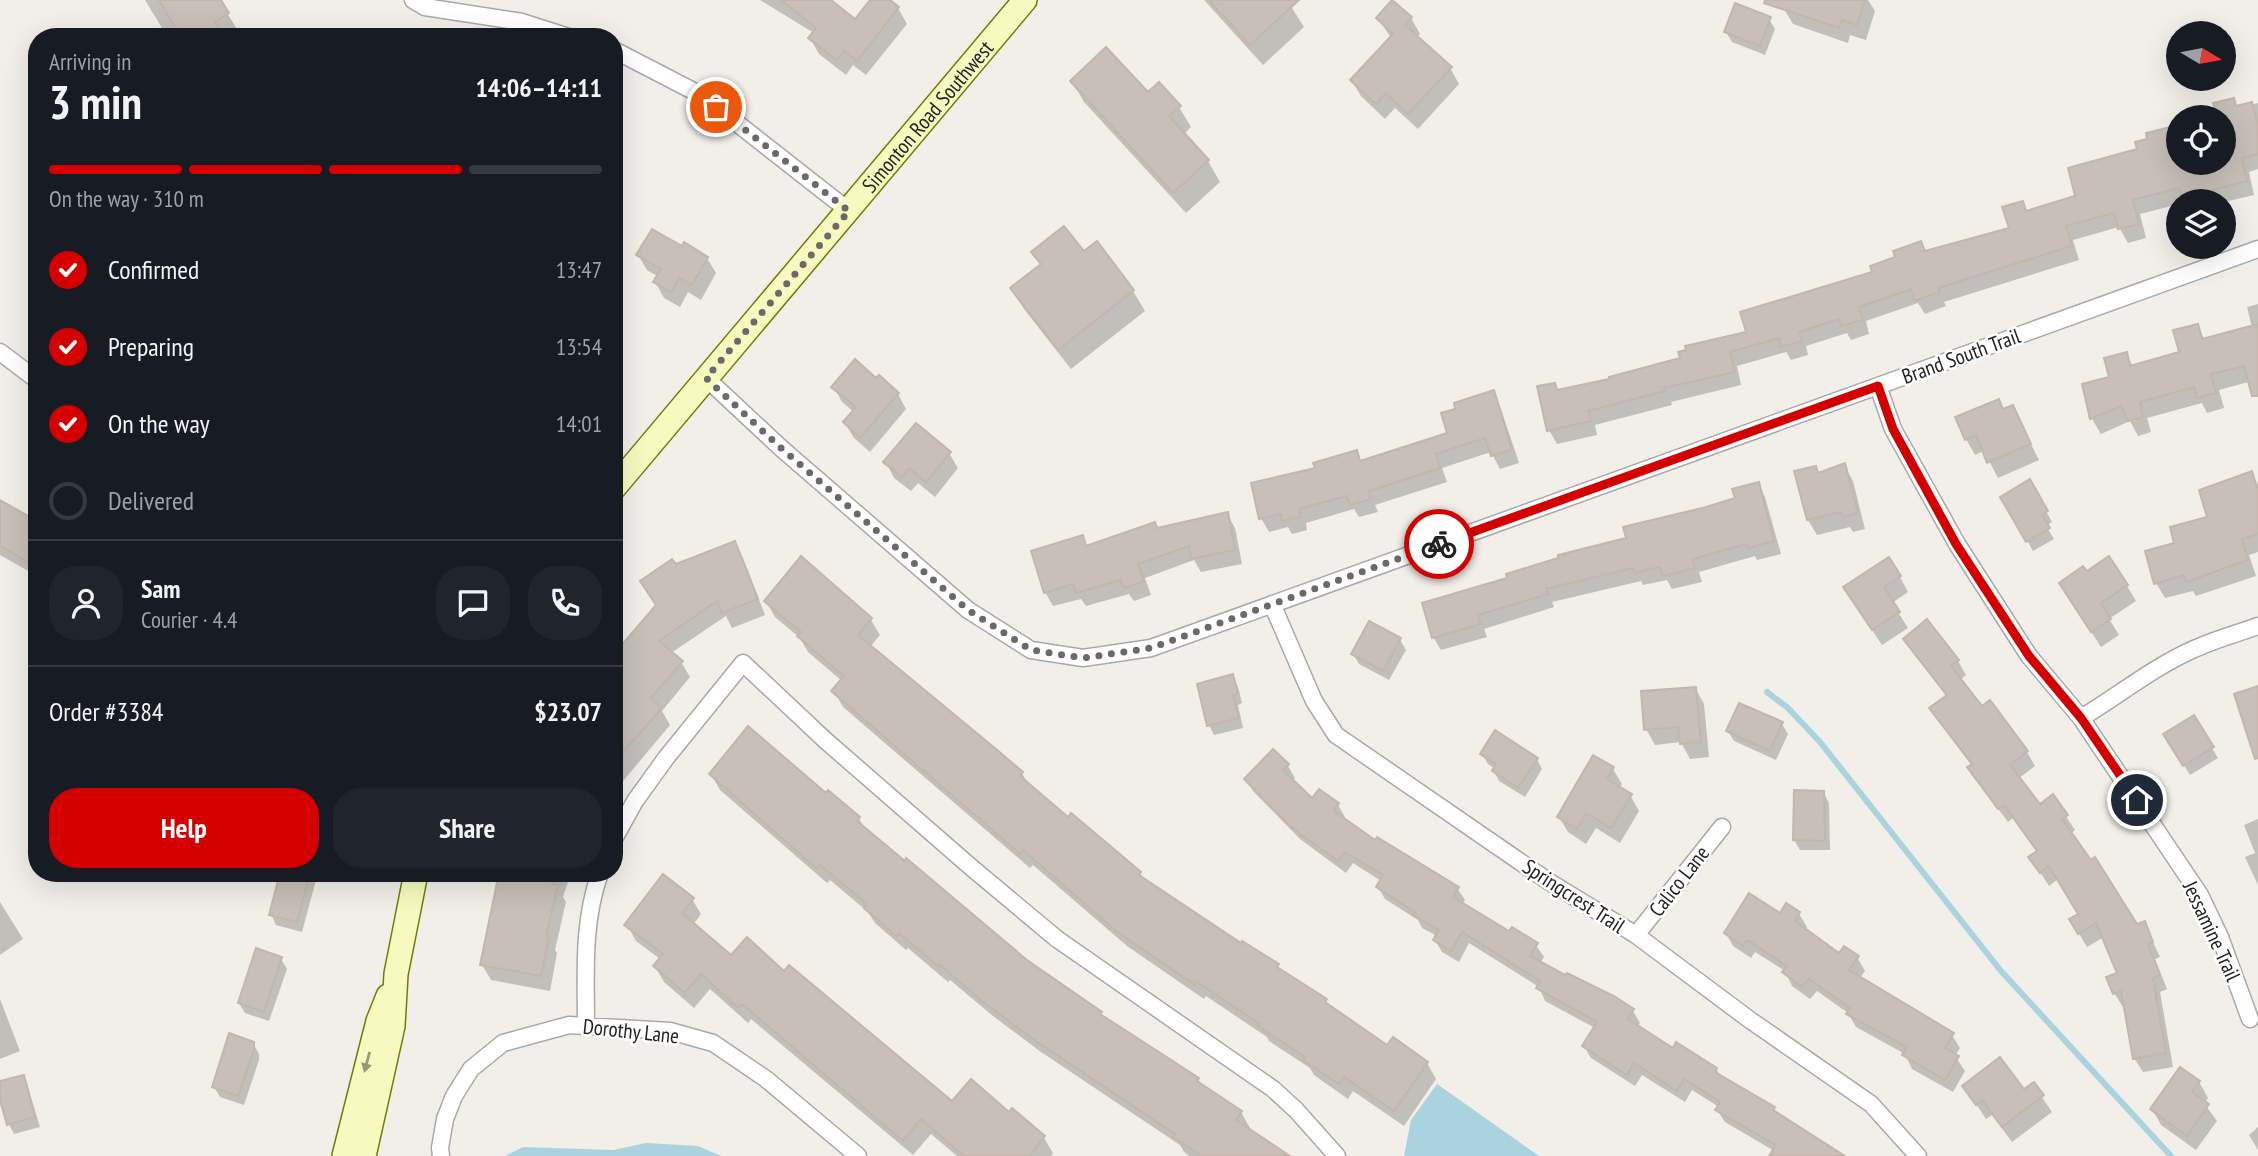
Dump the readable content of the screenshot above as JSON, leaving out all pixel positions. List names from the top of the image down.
{
  "streets": {
    "street": [
      "Simonton Road Southwest",
      "Brand South Trail",
      "Calico Lane",
      "Springcrest Trail",
      "Jessamine Trail",
      "Dorothy Lane"
    ]
  },
  "crossings": [
    ["Simonton Road Southwest", "Brand South Trail"],
    ["Brand South Trail", "Springcrest Trail"],
    ["Brand South Trail", "Jessamine Trail"],
    ["Calico Lane", "Springcrest Trail"]
  ],
  "north": "right",
  "page": {
    "heading": ["3 min", "Arriving in", "14:06–14:11"],
    "panel": [
      "Sam",
      "Courier · 4.4",
      "Order #3384",
      "$23.07"
    ],
    "bar": "On the way · 310 m",
    "list": [
      ["Confirmed", "13:47"],
      ["Preparing", "13:54"],
      ["On the way", "14:01"],
      "Delivered"
    ],
    "buttons": ["Help", "Share"]
  }
}
